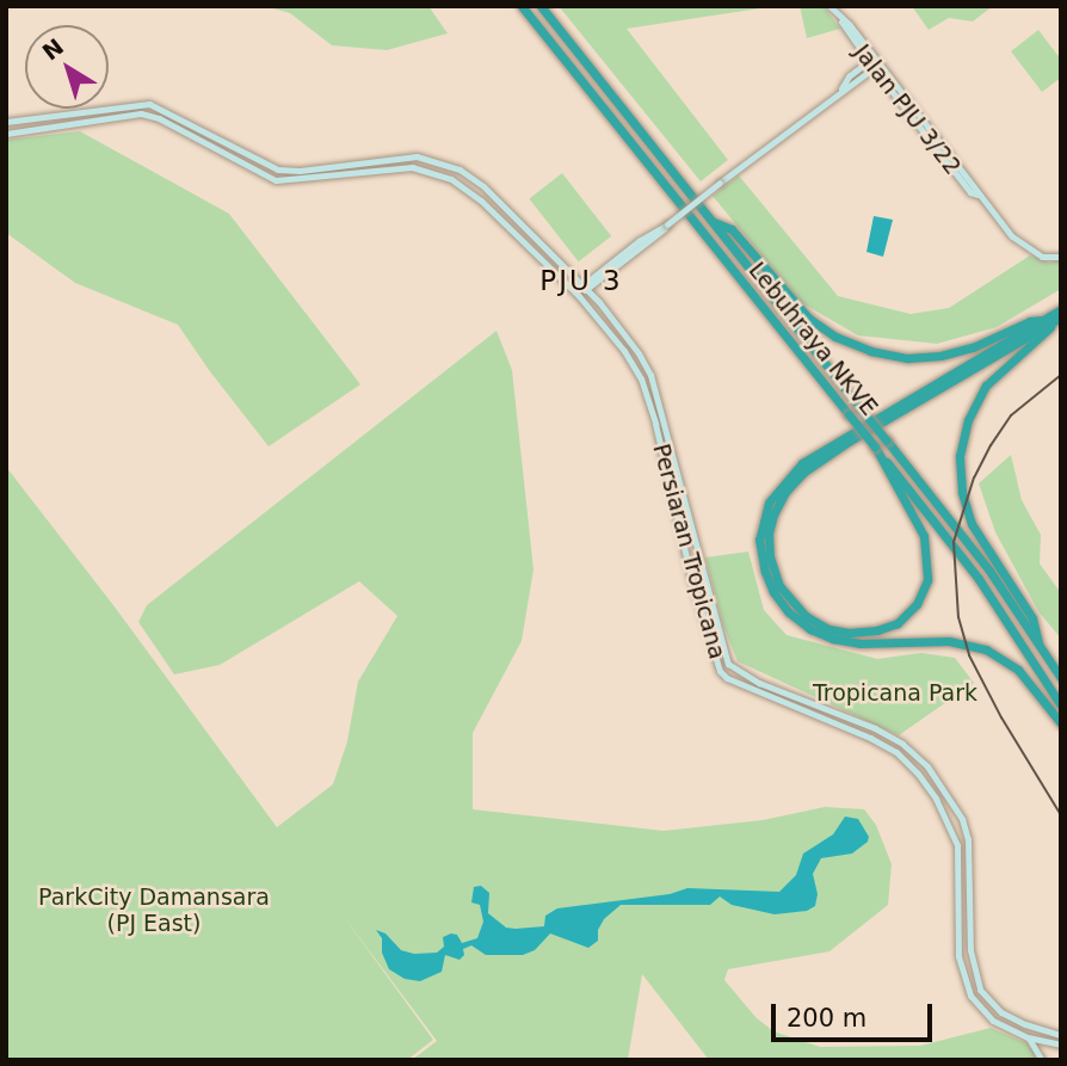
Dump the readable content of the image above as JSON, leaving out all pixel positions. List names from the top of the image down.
{
  "streets": {
    "highway": ["Lebuhraya NKVE"],
    "main road": ["Jalan PJU 3/22", "Persiaran Tropicana"]
  },
  "districts": ["PJU 3"],
  "parks": ["Tropicana Park", "ParkCity Damansara (PJ East)"],
  "scale_bar": "200 m",
  "north": "top left"
}
